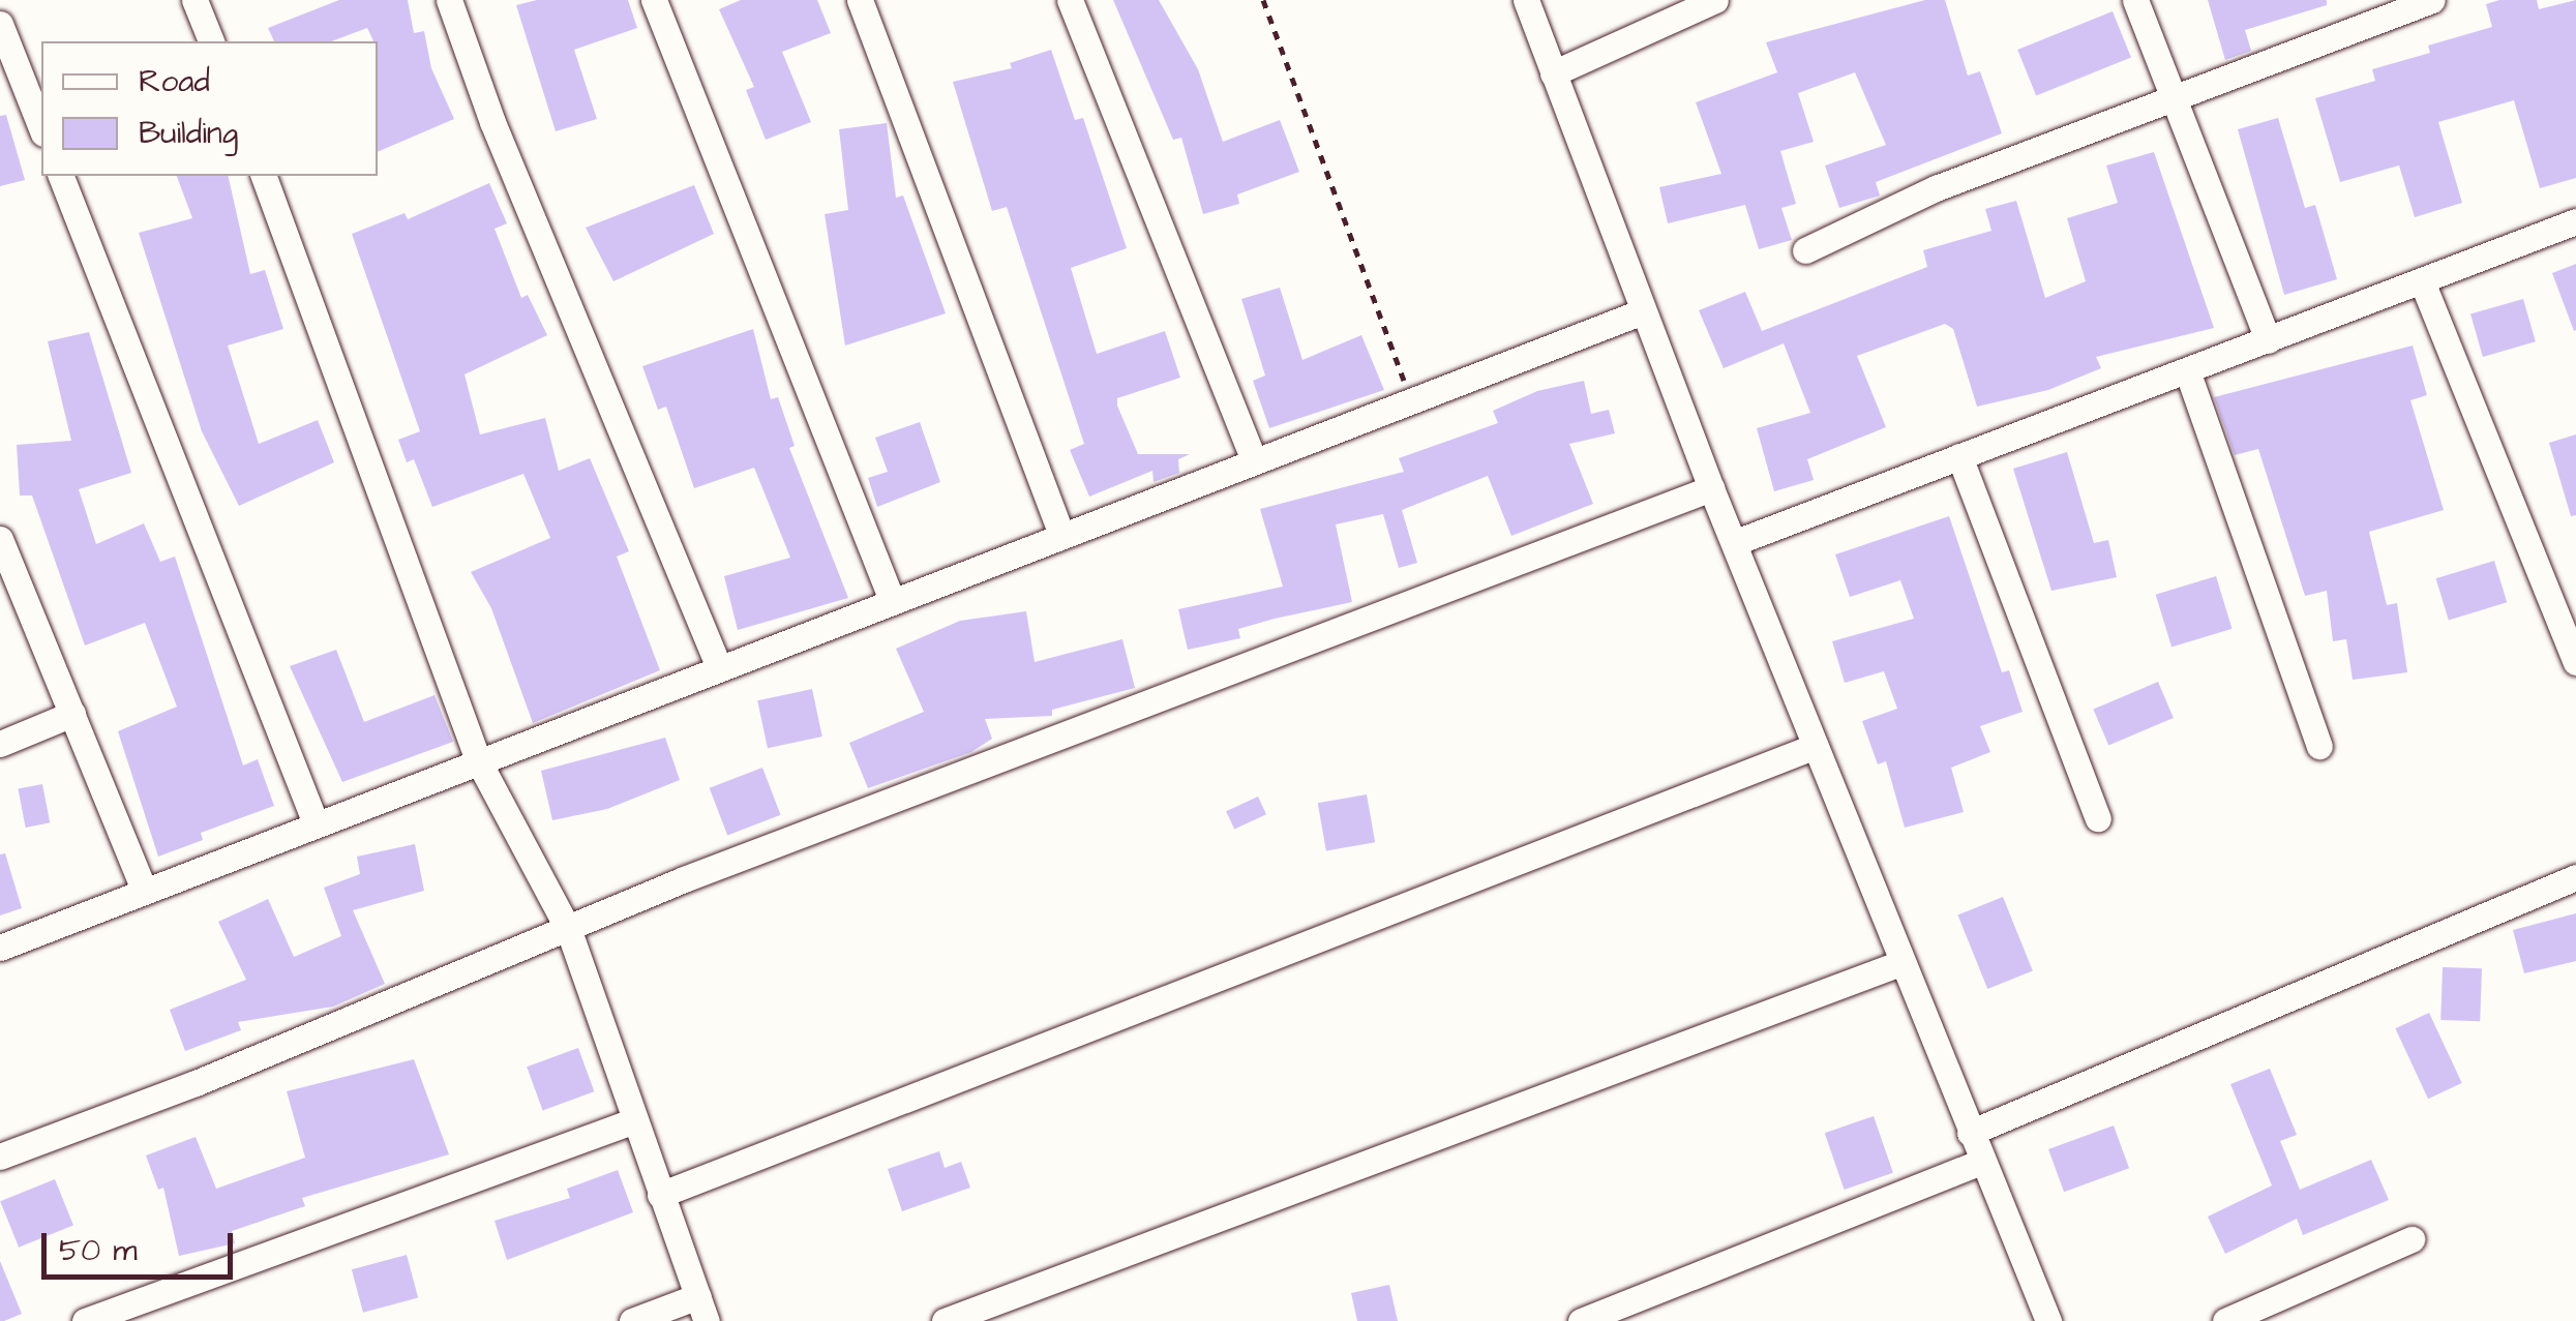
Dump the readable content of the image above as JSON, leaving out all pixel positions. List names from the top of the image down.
{
  "legend": ["Road", "Building"],
  "scale_bar": "50 m"
}
